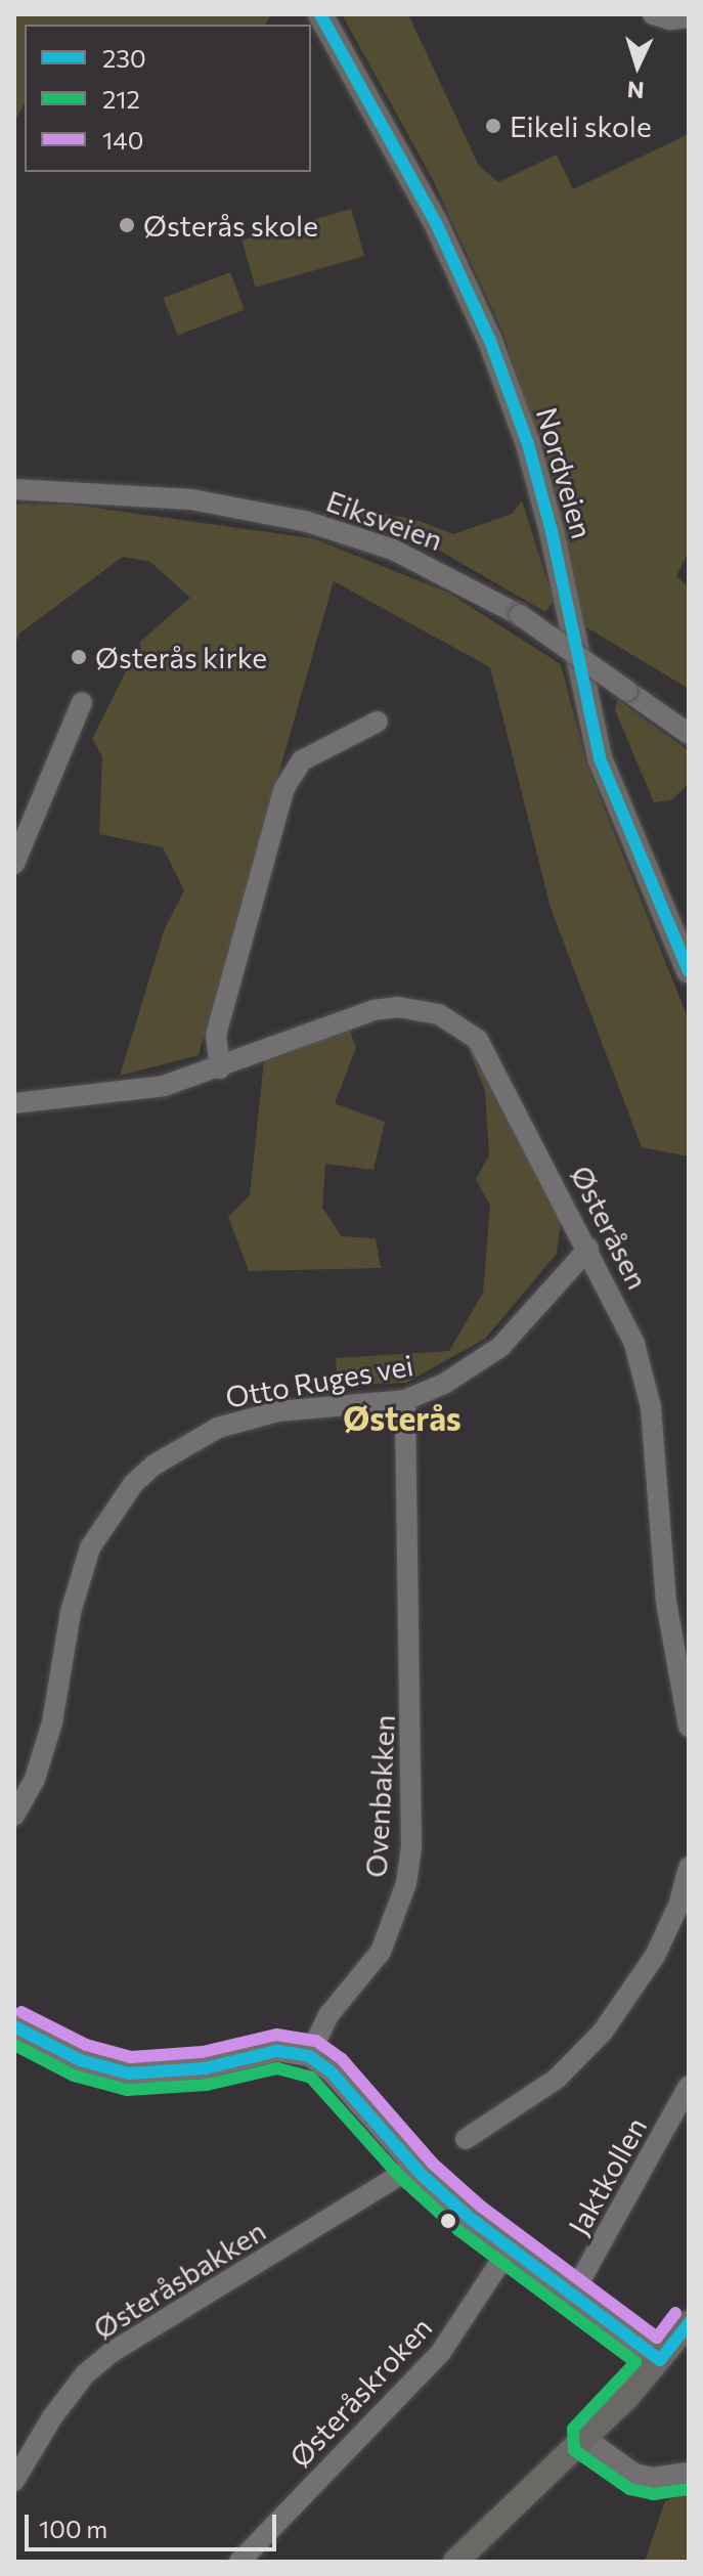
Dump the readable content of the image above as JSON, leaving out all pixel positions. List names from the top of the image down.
{
  "streets": {
    "main road": ["Nordveien"],
    "street": [
      "Eiksveien",
      "Østeråsen",
      "Otto Ruges vei",
      "Ovenbakken",
      "Jaktkollen",
      "Østeråsbakken",
      "Østeråskroken"
    ]
  },
  "crossings": [
    ["Østeråsen", "Otto Ruges vei"],
    ["Otto Ruges vei", "Ovenbakken"]
  ],
  "districts": ["Østerås"],
  "places": ["Eikeli skole", "Østerås skole", "Østerås kirke"],
  "lines": ["transit line 230", "transit line 140", "transit line 212"],
  "legend": ["230", "212", "140"],
  "scale_bar": "100 m",
  "north": "bottom"
}
